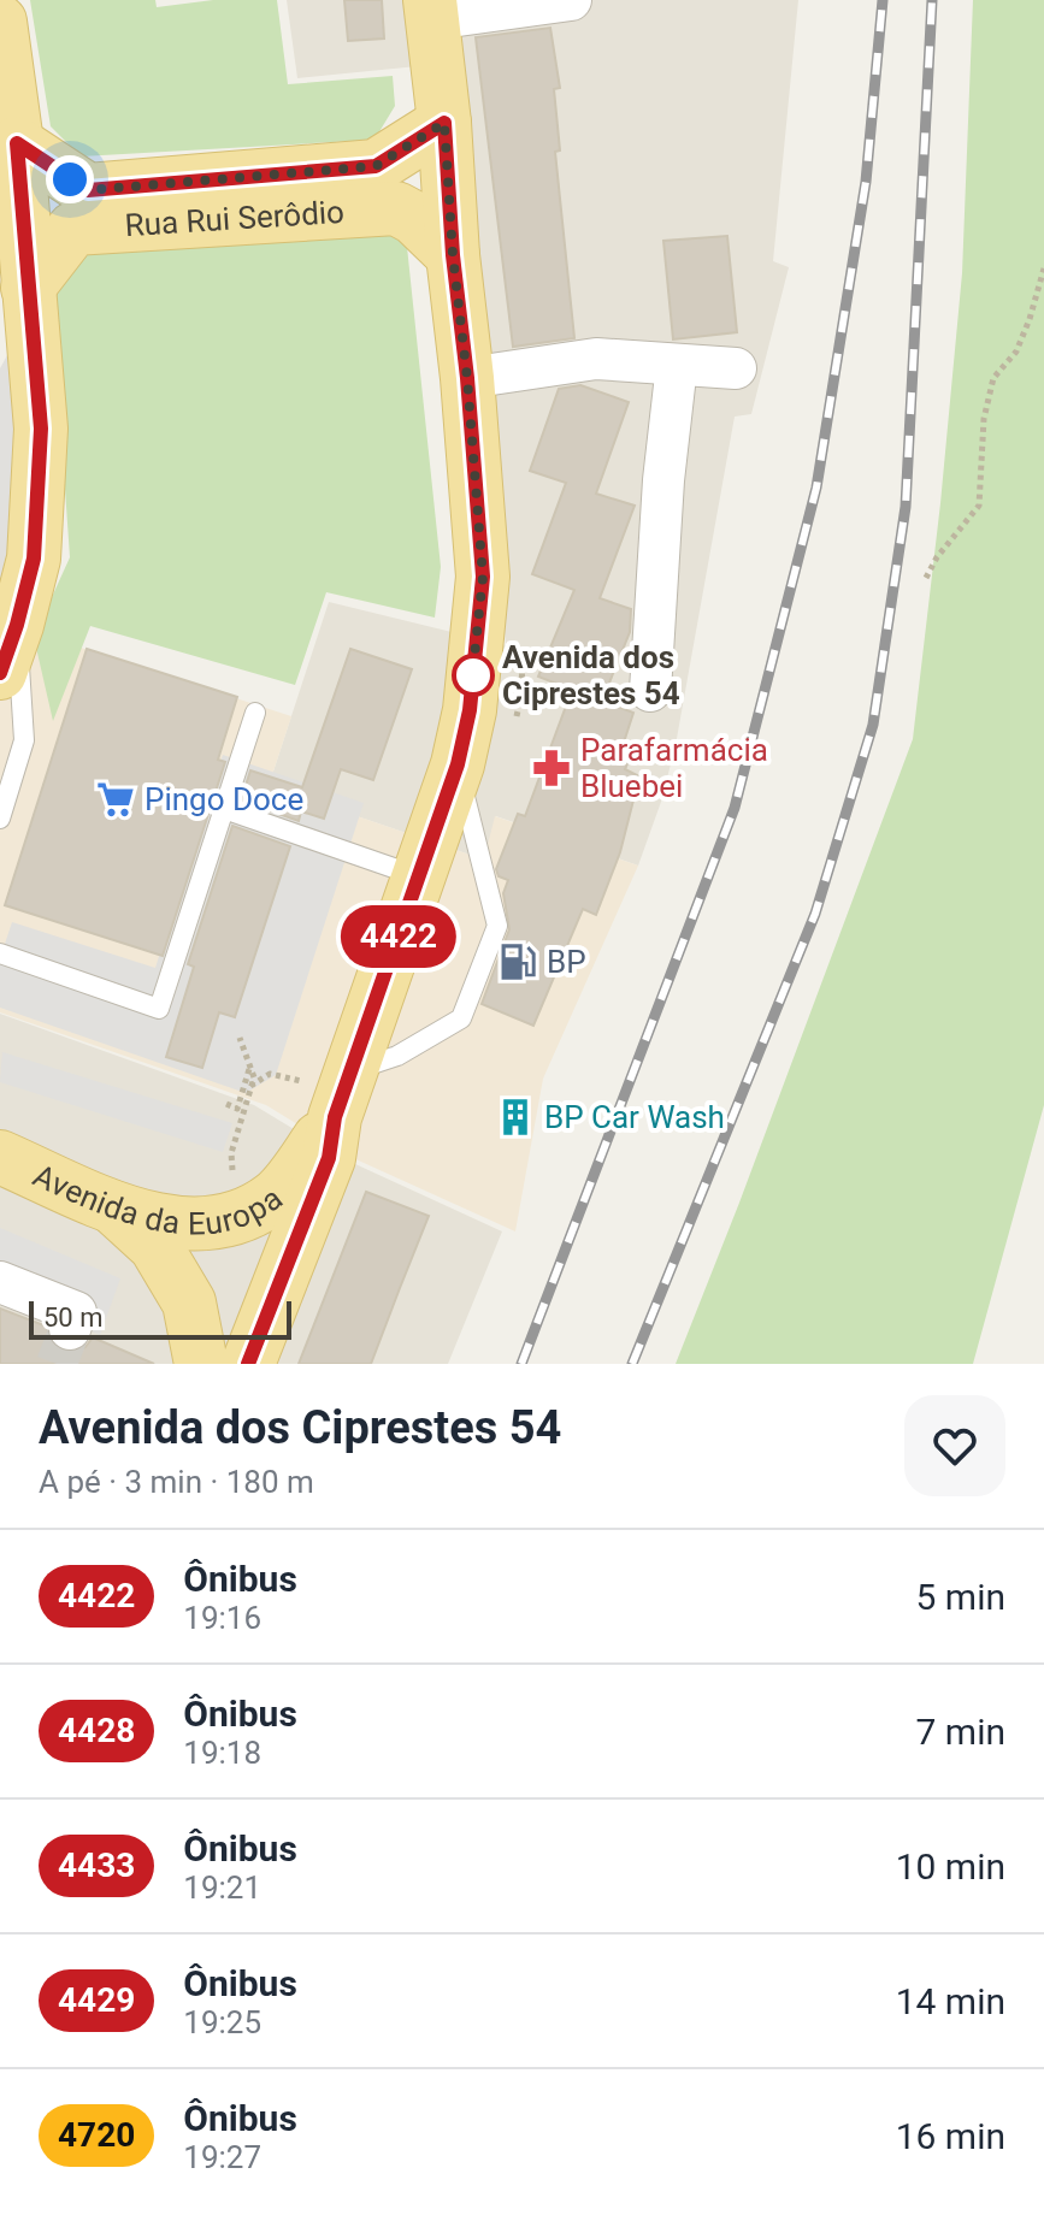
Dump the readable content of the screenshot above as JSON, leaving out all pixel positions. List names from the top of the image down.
{
  "streets": {
    "main road": ["Rua Rui Serôdio", "Avenida da Europa"]
  },
  "places": {
    "other": ["Avenida dos Ciprestes 54"],
    "pharmacy": ["Parafarmácia Bluebei"],
    "supermarket": ["Pingo Doce"],
    "fuel station": ["BP"],
    "building": ["BP Car Wash"]
  },
  "lines": ["bus line 4422"],
  "scale_bar": "50 m",
  "page": {
    "on_map": "4422",
    "scale": "50 m",
    "heading": ["Avenida dos Ciprestes 54", "A pé · 3 min · 180 m"],
    "list": [
      {
        "mark": "4422",
        "name": "Ônibus",
        "note": "19:16",
        "value": "5 min"
      },
      {
        "mark": "4428",
        "name": "Ônibus",
        "note": "19:18",
        "value": "7 min"
      },
      {
        "mark": "4433",
        "name": "Ônibus",
        "note": "19:21",
        "value": "10 min"
      },
      {
        "mark": "4429",
        "name": "Ônibus",
        "note": "19:25",
        "value": "14 min"
      },
      {
        "mark": "4720",
        "name": "Ônibus",
        "note": "19:27",
        "value": "16 min"
      }
    ]
  }
}
